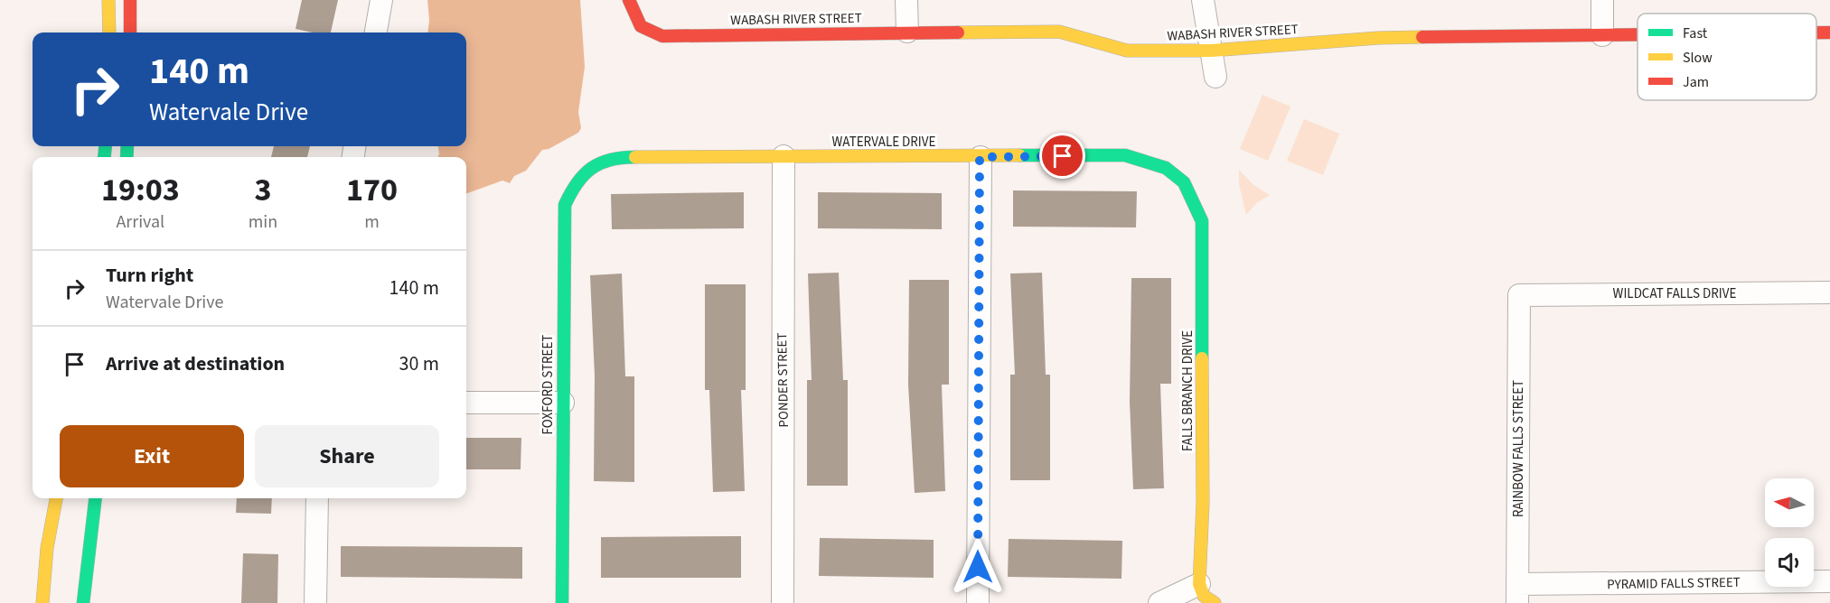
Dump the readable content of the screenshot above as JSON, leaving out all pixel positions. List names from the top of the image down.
{
  "streets": {
    "street": [
      "WABASH RIVER STREET",
      "WATERVALE DRIVE",
      "WILDCAT FALLS DRIVE",
      "PONDER STREET",
      "FOXFORD STREET",
      "FALLS BRANCH DRIVE",
      "RAINBOW FALLS STREET",
      "PYRAMID FALLS STREET"
    ]
  },
  "crossings": [
    ["WATERVALE DRIVE", "PONDER STREET"],
    ["WATERVALE DRIVE", "FOXFORD STREET"],
    ["WATERVALE DRIVE", "FALLS BRANCH DRIVE"],
    ["WILDCAT FALLS DRIVE", "RAINBOW FALLS STREET"],
    ["RAINBOW FALLS STREET", "PYRAMID FALLS STREET"]
  ],
  "legend": ["Fast", "Slow", "Jam"],
  "north": "left",
  "page": {
    "turn": ["140 m", "Watervale Drive"],
    "eta": [
      "19:03",
      "Arrival",
      "3",
      "min",
      "170",
      "m"
    ],
    "list": [
      {
        "name": "Turn right",
        "note": "Watervale Drive",
        "value": "140 m"
      },
      {
        "name": "Arrive at destination",
        "value": "30 m"
      }
    ],
    "buttons": ["Exit", "Share"]
  }
}
